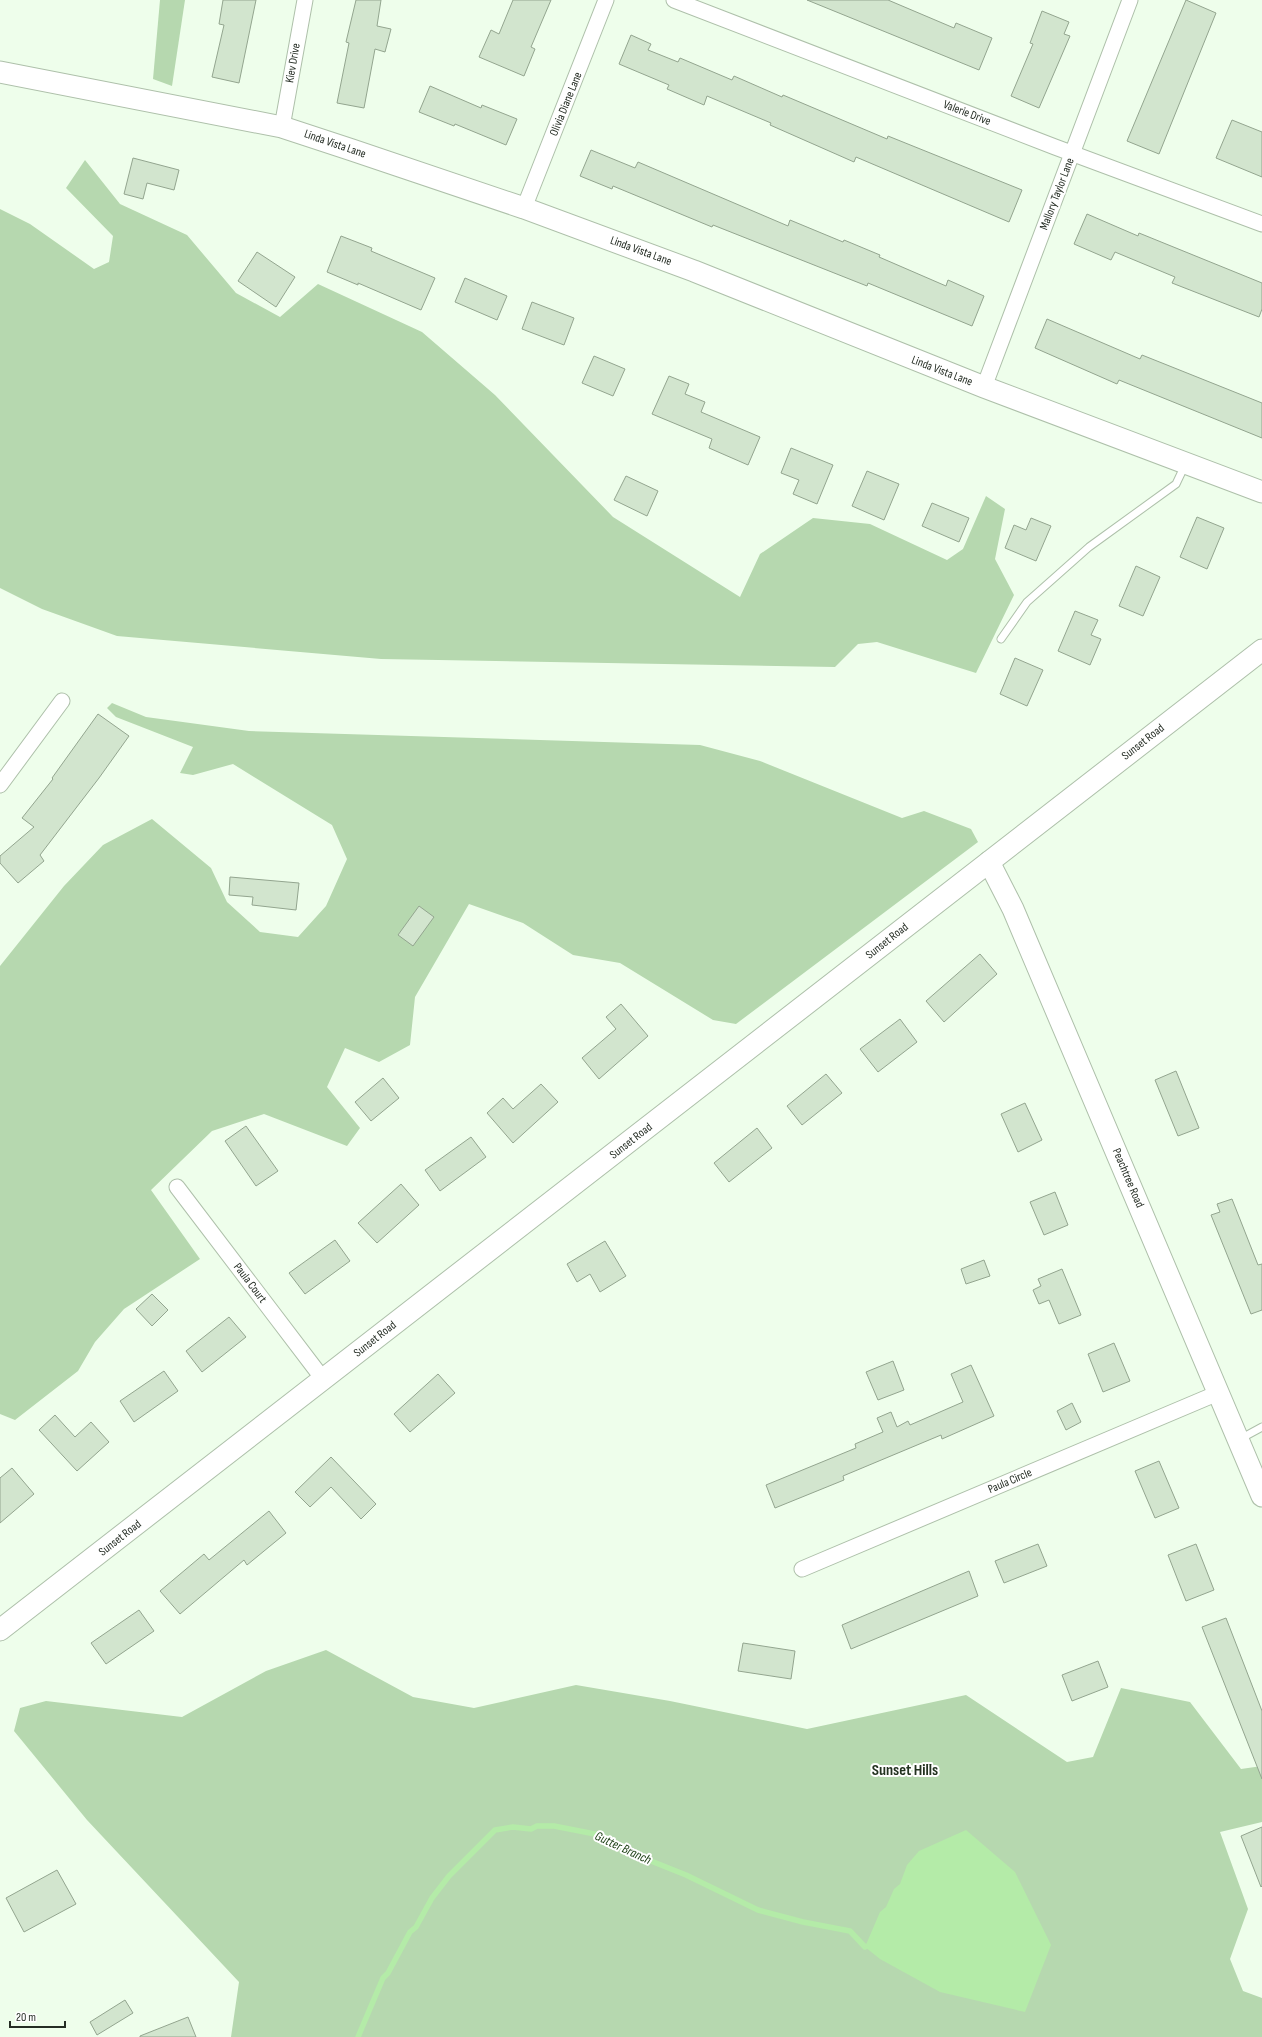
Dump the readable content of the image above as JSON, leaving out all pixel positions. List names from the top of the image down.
{
  "streets": {
    "street": [
      "Kiev Drive",
      "Olivia Diane Lane",
      "Valerie Drive",
      "Linda Vista Lane",
      "Mallory Taylor Lane",
      "Sunset Road",
      "Peachtree Road",
      "Paula Court",
      "Paula Circle"
    ]
  },
  "crossings": [
    ["Kiev Drive", "Linda Vista Lane"],
    ["Olivia Diane Lane", "Linda Vista Lane"],
    ["Valerie Drive", "Mallory Taylor Lane"],
    ["Linda Vista Lane", "Mallory Taylor Lane"],
    ["Sunset Road", "Peachtree Road"],
    ["Sunset Road", "Paula Court"],
    ["Peachtree Road", "Paula Circle"]
  ],
  "districts": ["Sunset Hills"],
  "water": ["Gutter Branch"],
  "scale_bar": "20 m"
}
